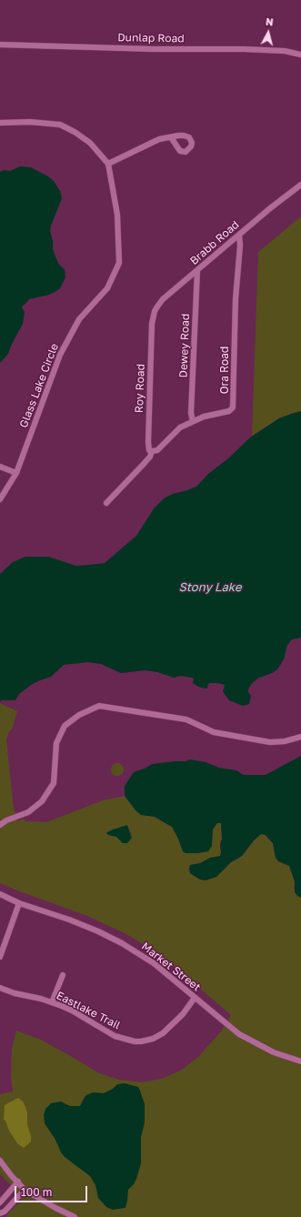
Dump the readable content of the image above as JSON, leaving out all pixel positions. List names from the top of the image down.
{
  "streets": {
    "street": [
      "Dunlap Road",
      "Brabb Road",
      "Dewey Road",
      "Ora Road",
      "Glass Lake Circle",
      "Roy Road",
      "Market Street",
      "Eastlake Trail"
    ]
  },
  "crossings": [
    ["Brabb Road", "Dewey Road"],
    ["Brabb Road", "Ora Road"],
    ["Brabb Road", "Roy Road"],
    ["Dewey Road", "Ora Road"],
    ["Ora Road", "Roy Road"],
    ["Market Street", "Eastlake Trail"]
  ],
  "water": ["Stony Lake"],
  "scale_bar": "100 m",
  "north": "top"
}
